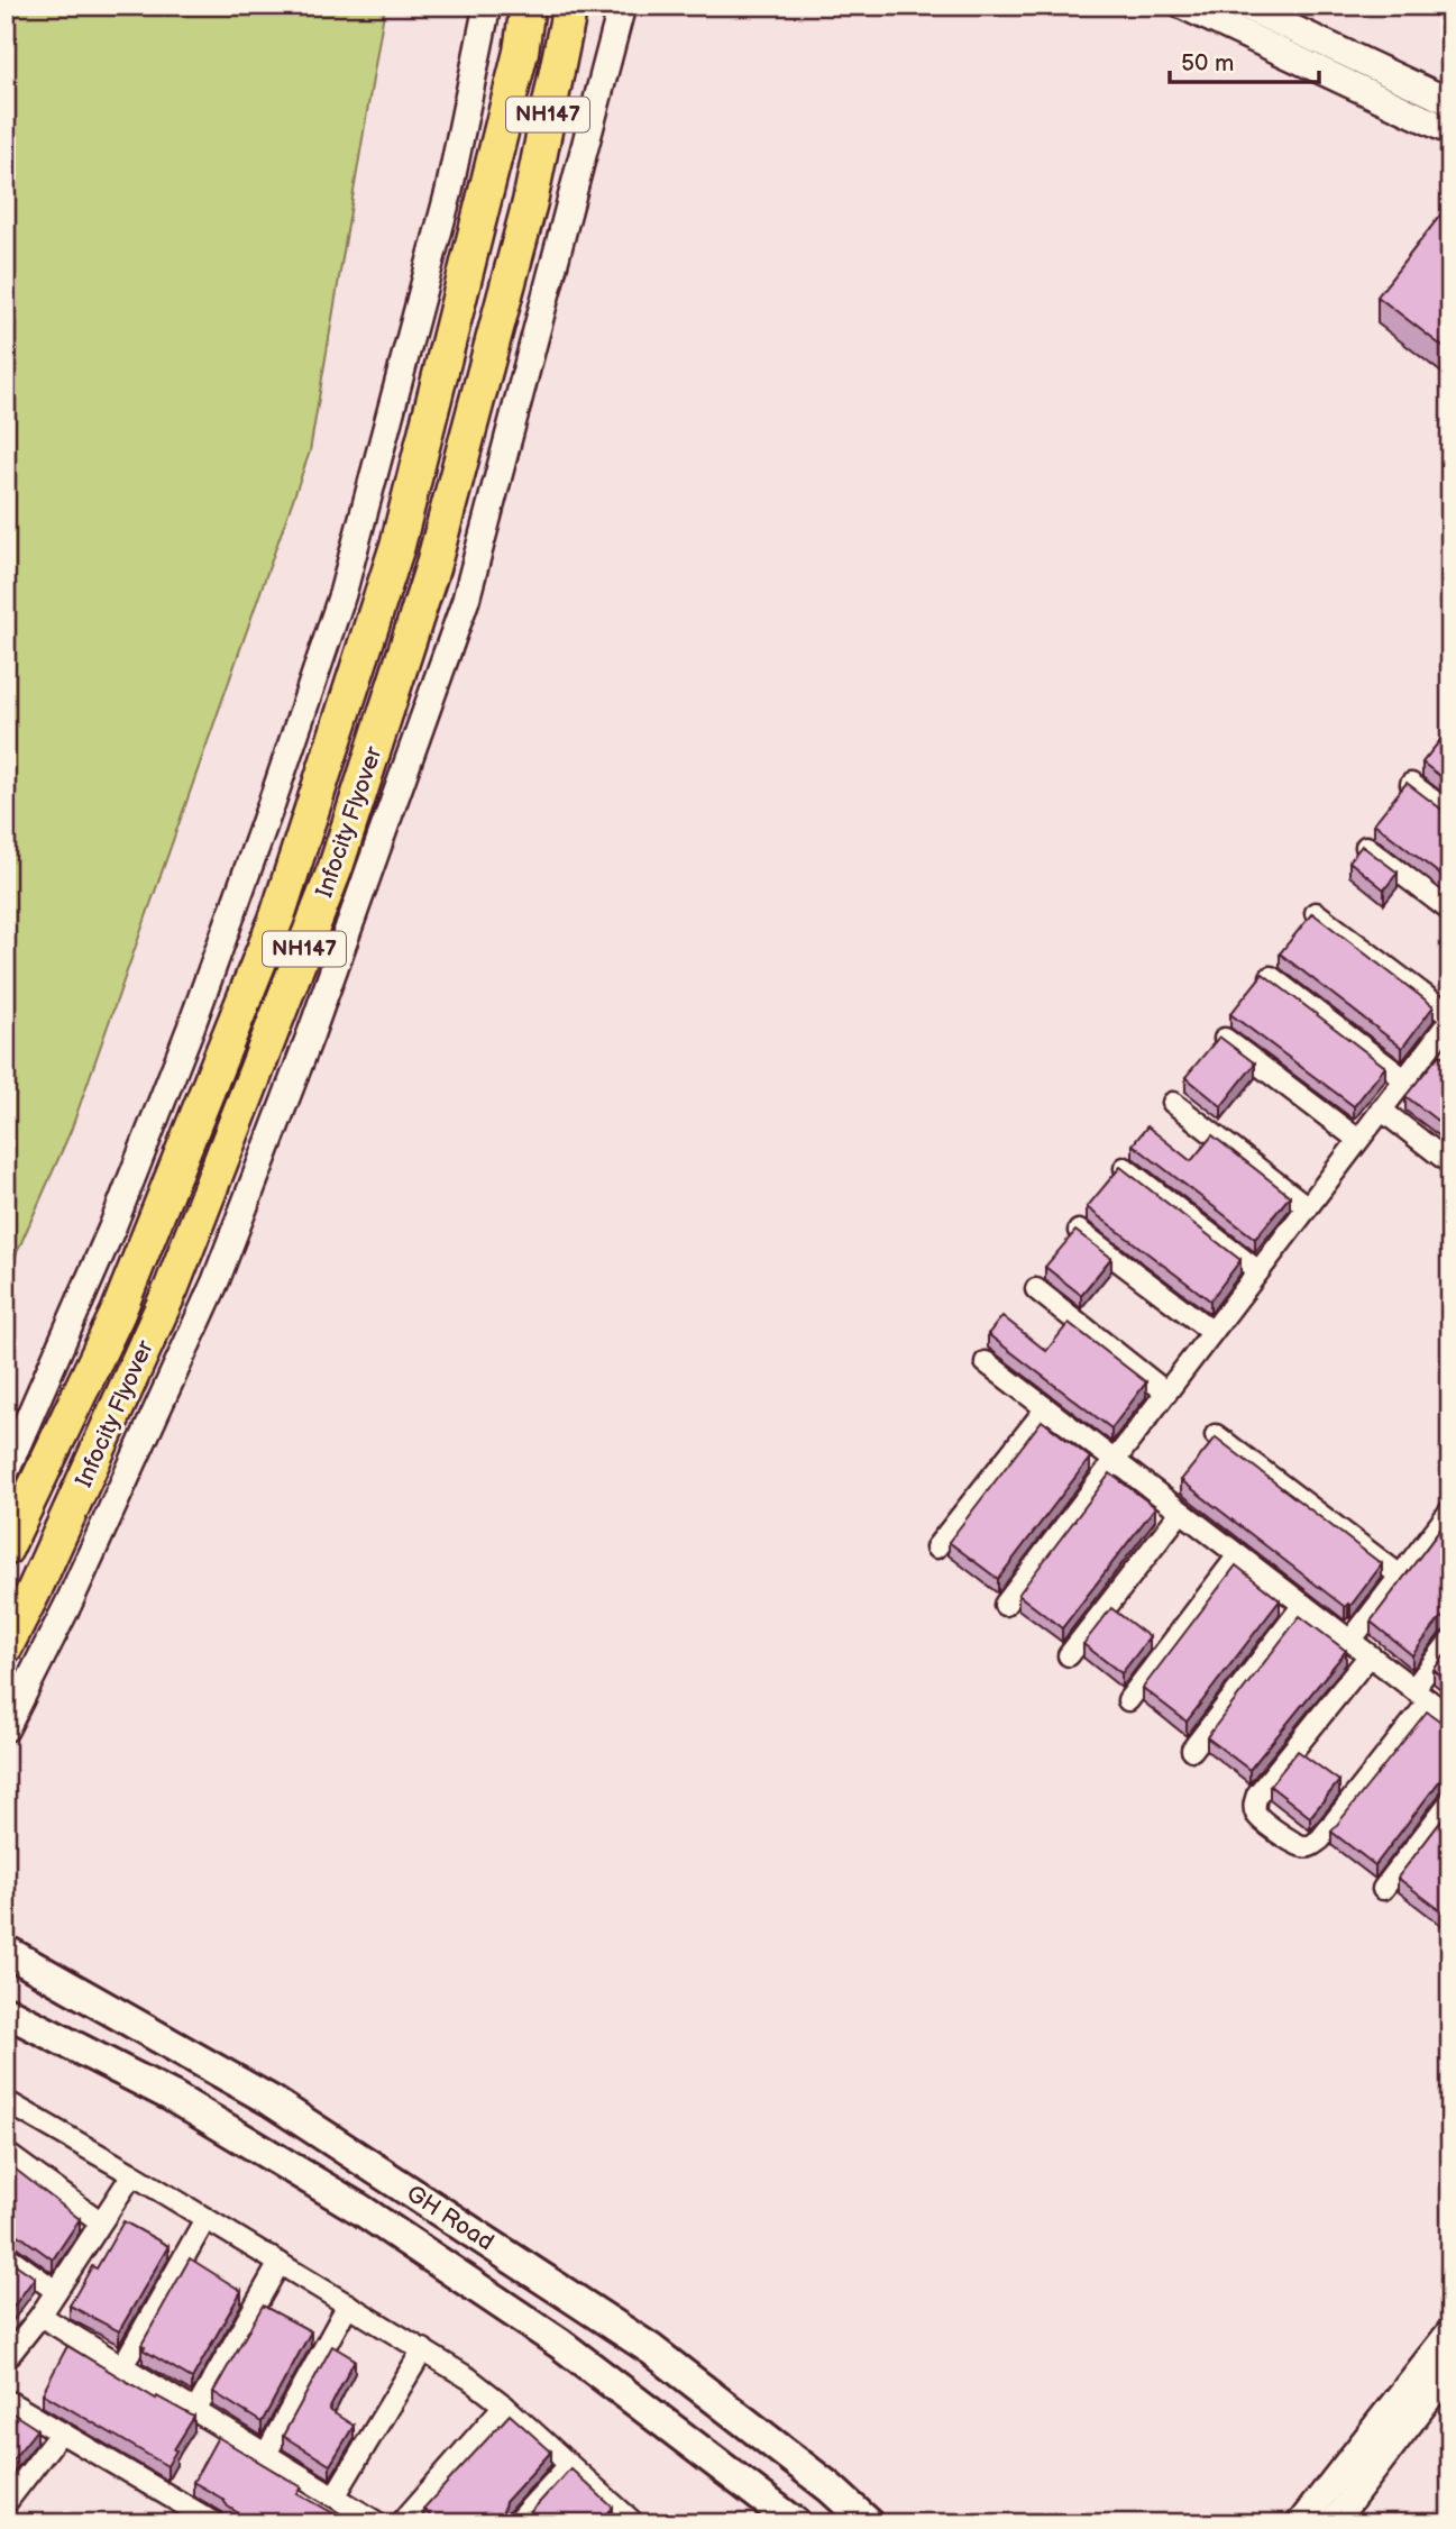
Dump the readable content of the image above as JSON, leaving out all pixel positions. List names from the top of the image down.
{
  "streets": {
    "highway": ["NH147", "Infocity Flyover"],
    "main road": ["GH Road"]
  },
  "scale_bar": "50 m"
}
